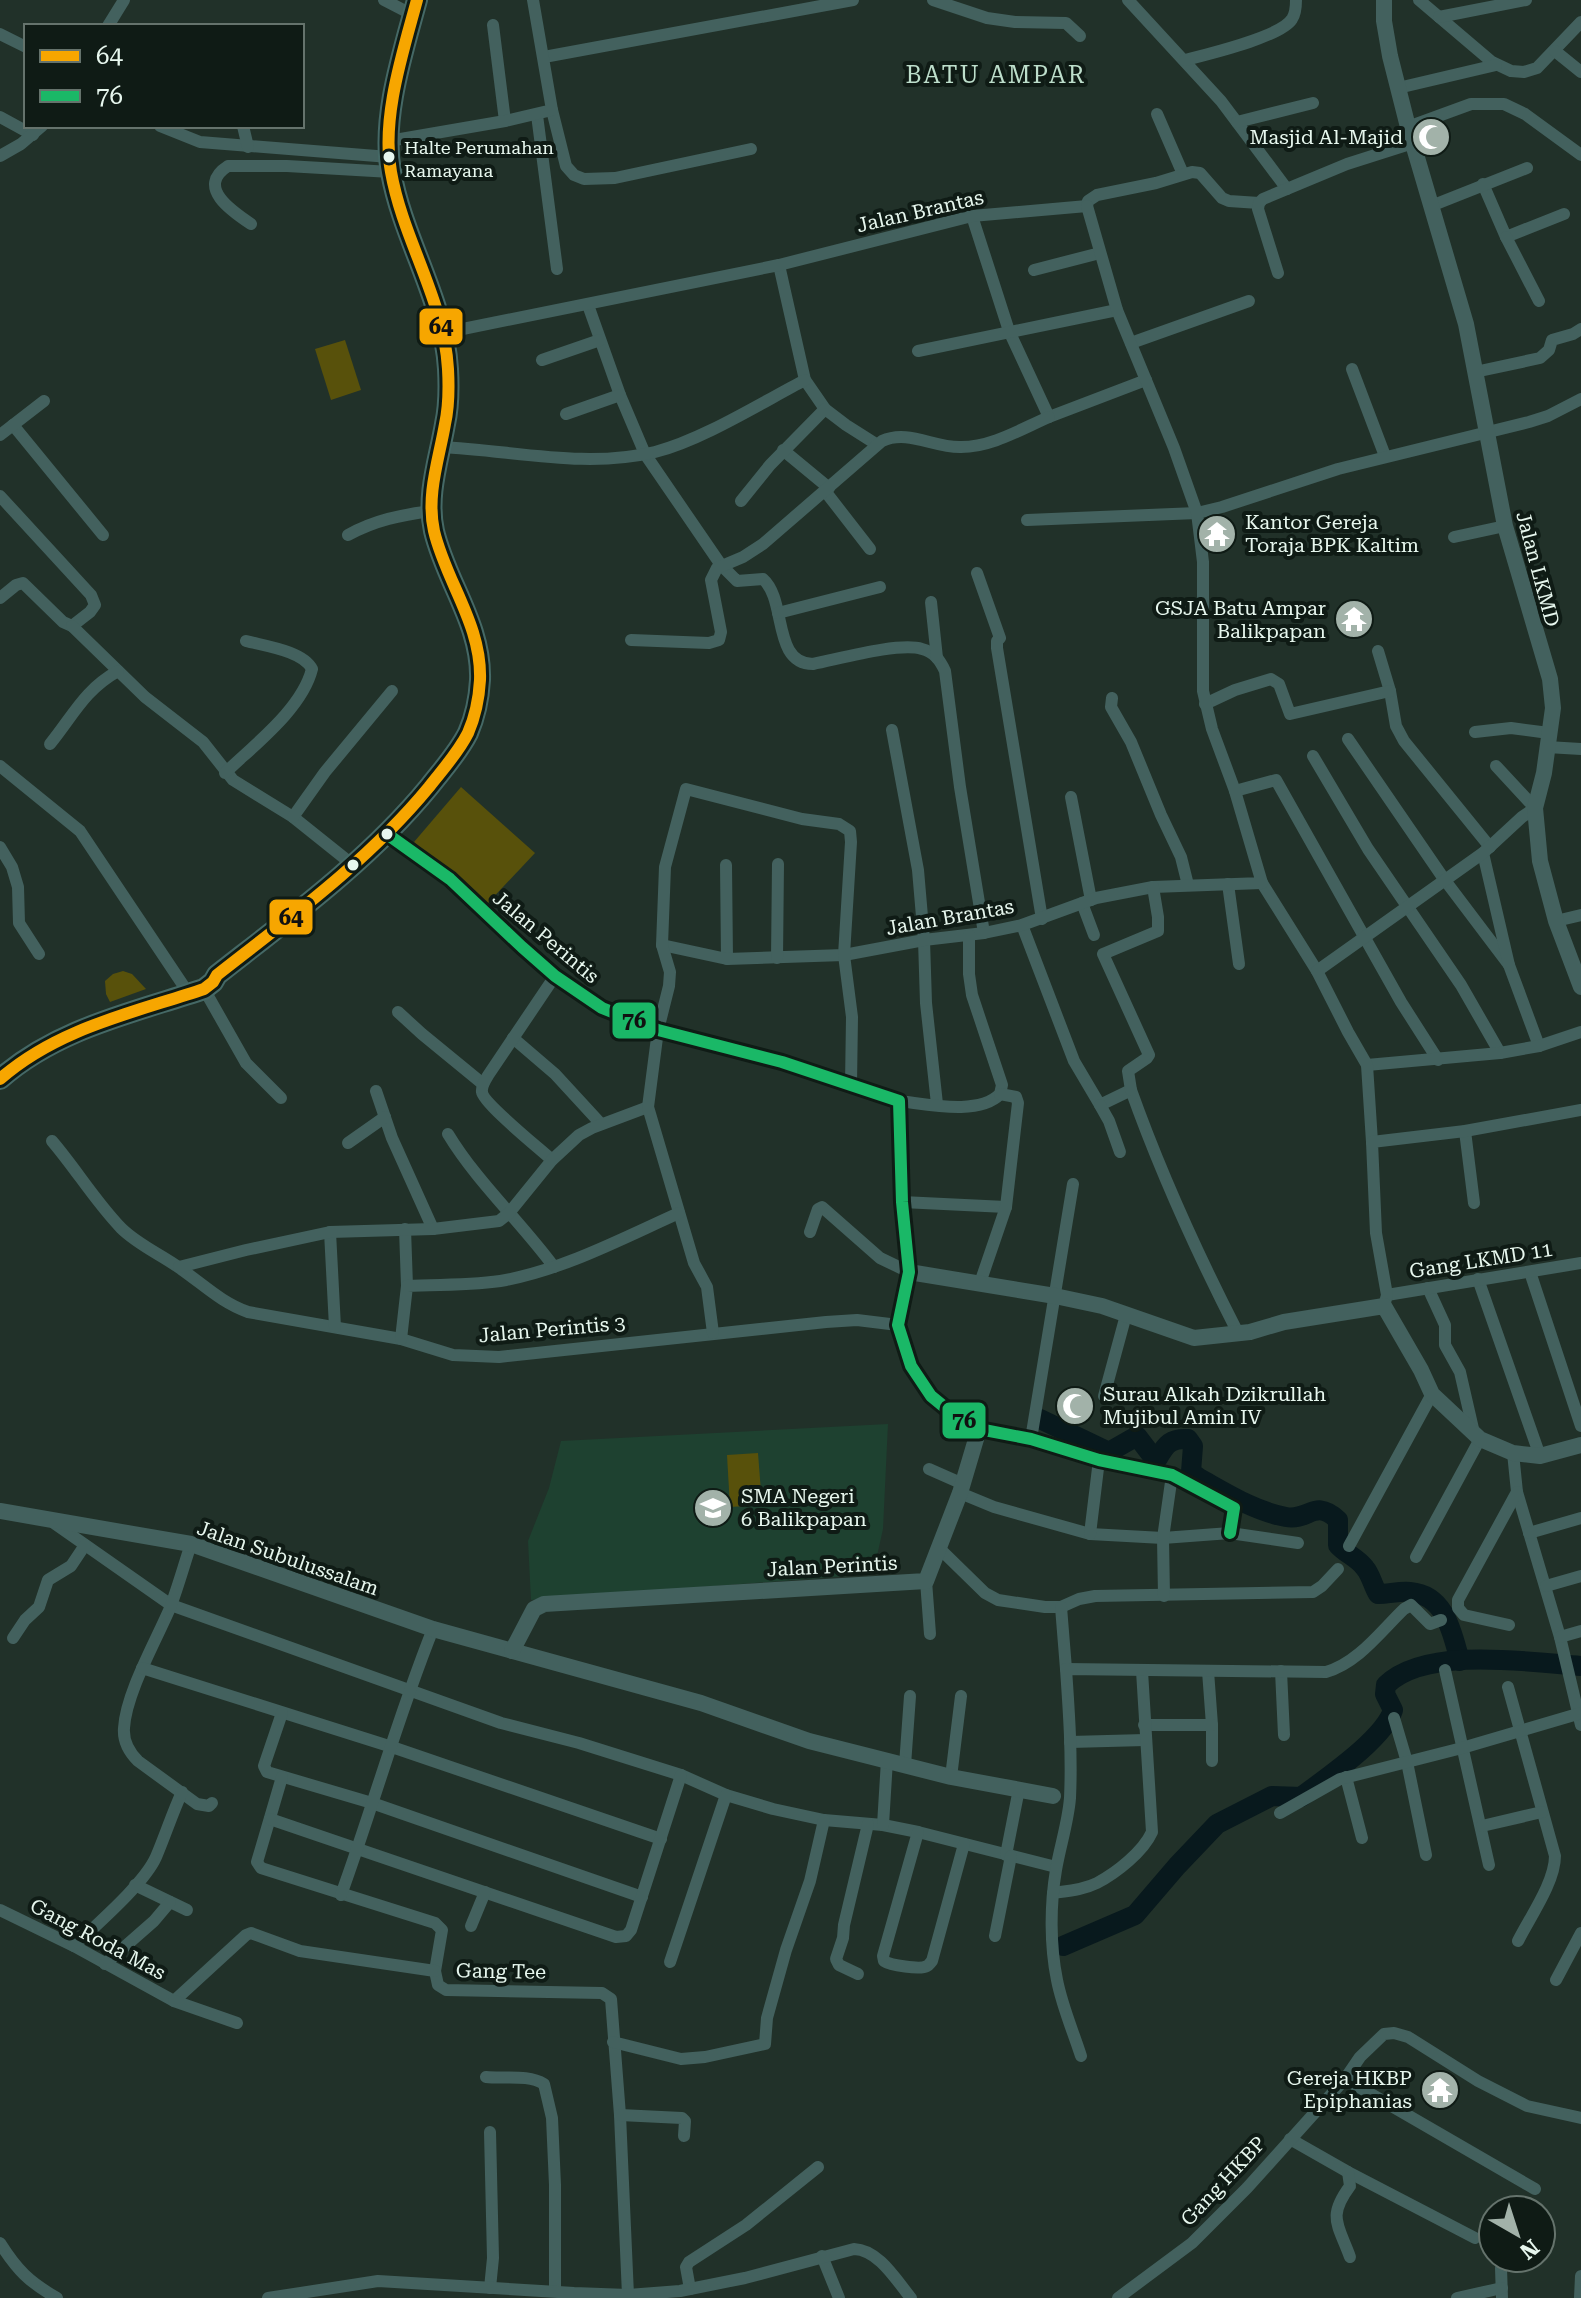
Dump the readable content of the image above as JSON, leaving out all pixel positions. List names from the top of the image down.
{
  "streets": {
    "street": [
      "Jalan Brantas",
      "Jalan LKMD",
      "Jalan Perintis",
      "Gang LKMD 11",
      "Jalan Perintis 3",
      "Jalan Subulussalam",
      "Gang Roda Mas",
      "Gang Tee",
      "Gang HKBP"
    ]
  },
  "crossings": [
    ["Jalan Perintis", "Jalan Subulussalam"],
    ["Gang Roda Mas", "Gang Tee"]
  ],
  "districts": ["BATU AMPAR"],
  "places": {
    "mosque": ["Masjid Al-Majid", "Surau Alkah Dzikrullah Mujibul Amin IV"],
    "other": ["Halte Perumahan Ramayana"],
    "temple": ["Kantor Gereja Toraja BPK Kaltim", "GSJA Batu Ampar Balikpapan", "Gereja HKBP Epiphanias"],
    "school or university": ["SMA Negeri 6 Balikpapan"]
  },
  "lines": ["transit line 64", "transit line 76"],
  "legend": ["64", "76"],
  "north": "bottom right"
}
